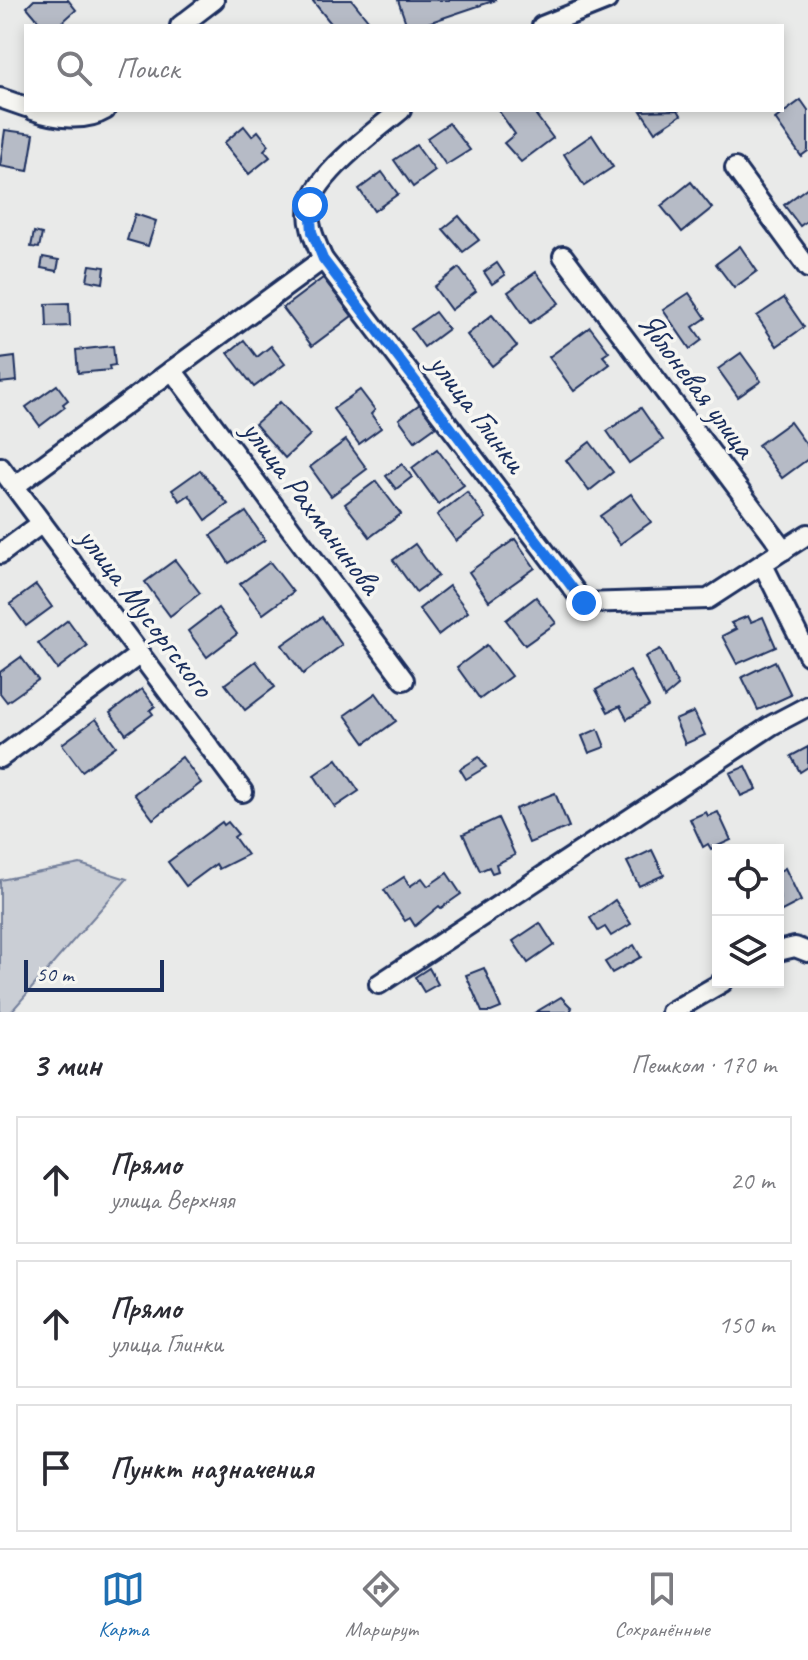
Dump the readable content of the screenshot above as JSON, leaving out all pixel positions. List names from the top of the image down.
{
  "streets": {
    "street": [
      "Яблоневая улица",
      "улица Глинки",
      "улица Рахманинова",
      "улица Мусоргского"
    ]
  },
  "scale_bar": "50 m",
  "page": {
    "search": "Поиск",
    "scale": "50 m",
    "heading": ["3 мин", "Пешком · 170 m"],
    "list": [
      ["Прямо", "улица Верхняя", "20 m"],
      ["Прямо", "улица Глинки", "150 m"],
      "Пункт назначения"
    ],
    "nav": ["Карта", "Маршрут", "Сохранённые"]
  }
}
